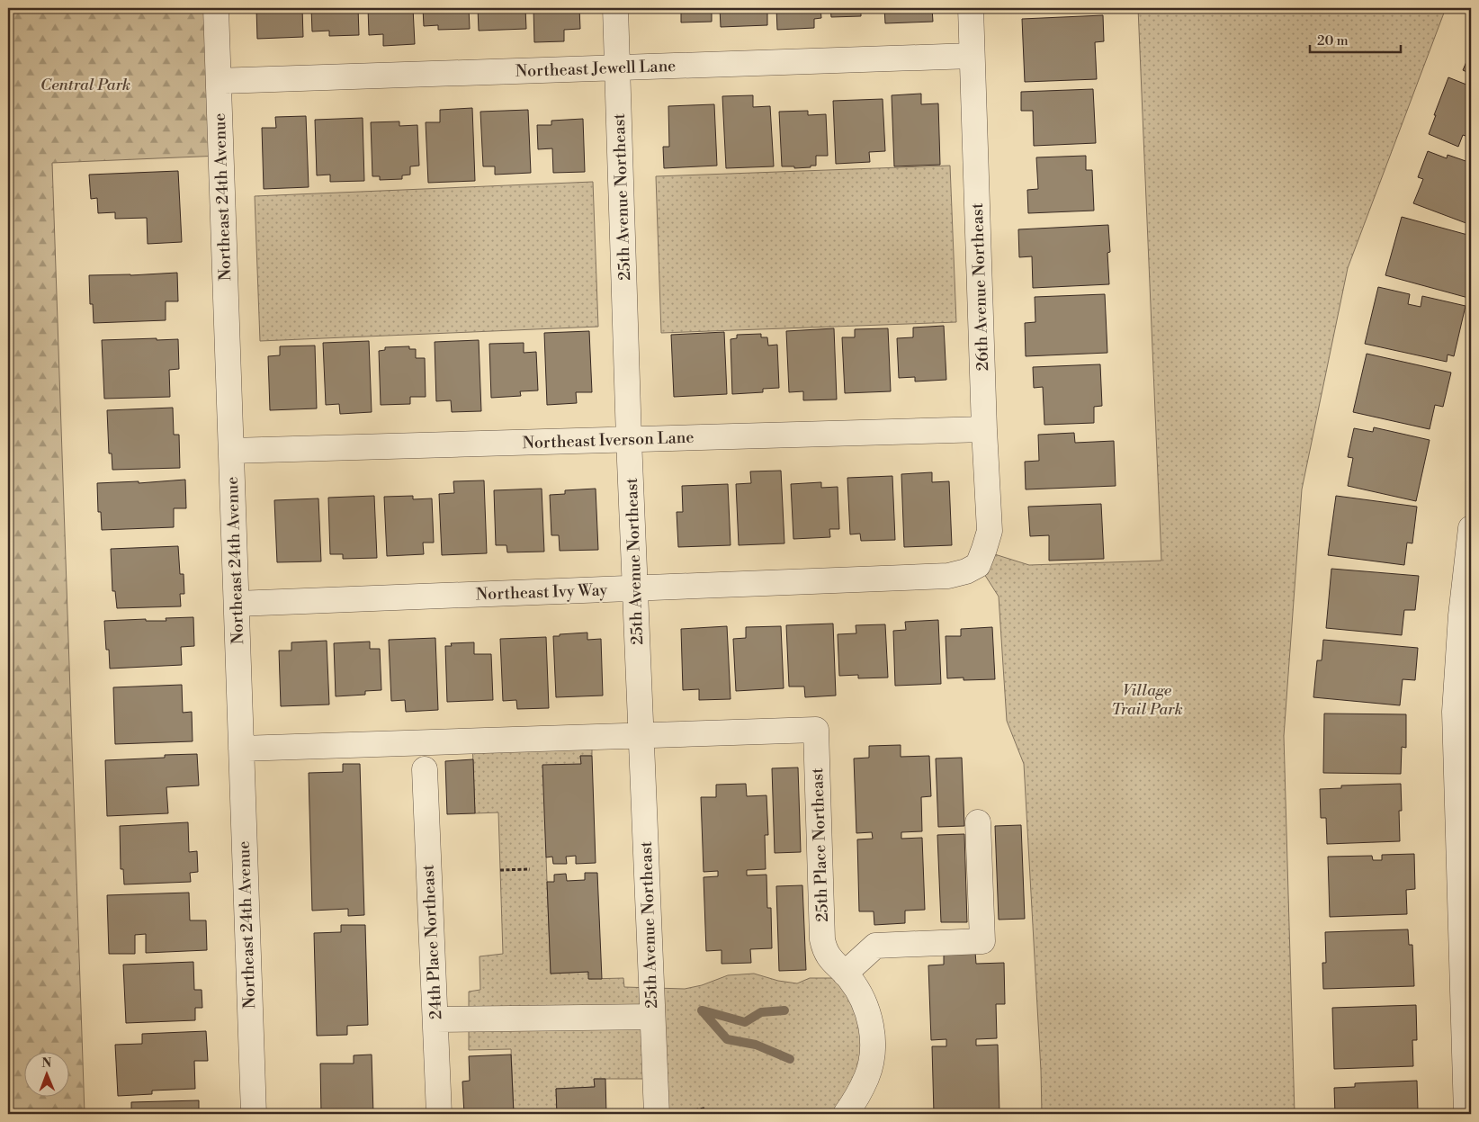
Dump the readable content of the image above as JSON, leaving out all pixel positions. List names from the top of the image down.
{
  "streets": {
    "street": [
      "Northeast Jewell Lane",
      "Northeast 24th Avenue",
      "25th Avenue Northeast",
      "26th Avenue Northeast",
      "Northeast Iverson Lane",
      "Northeast Ivy Way",
      "25th Place Northeast",
      "24th Place Northeast"
    ]
  },
  "crossings": [
    ["Northeast Jewell Lane", "Northeast 24th Avenue"],
    ["Northeast Jewell Lane", "25th Avenue Northeast"],
    ["Northeast Jewell Lane", "26th Avenue Northeast"],
    ["Northeast 24th Avenue", "Northeast Iverson Lane"],
    ["Northeast 24th Avenue", "Northeast Ivy Way"],
    ["25th Avenue Northeast", "Northeast Iverson Lane"],
    ["25th Avenue Northeast", "Northeast Ivy Way"],
    ["25th Avenue Northeast", "25th Place Northeast"],
    ["26th Avenue Northeast", "Northeast Iverson Lane"],
    ["26th Avenue Northeast", "Northeast Ivy Way"]
  ],
  "parks": ["Central Park", "Village Trail Park"],
  "scale_bar": "20 m",
  "north": "top"
}
